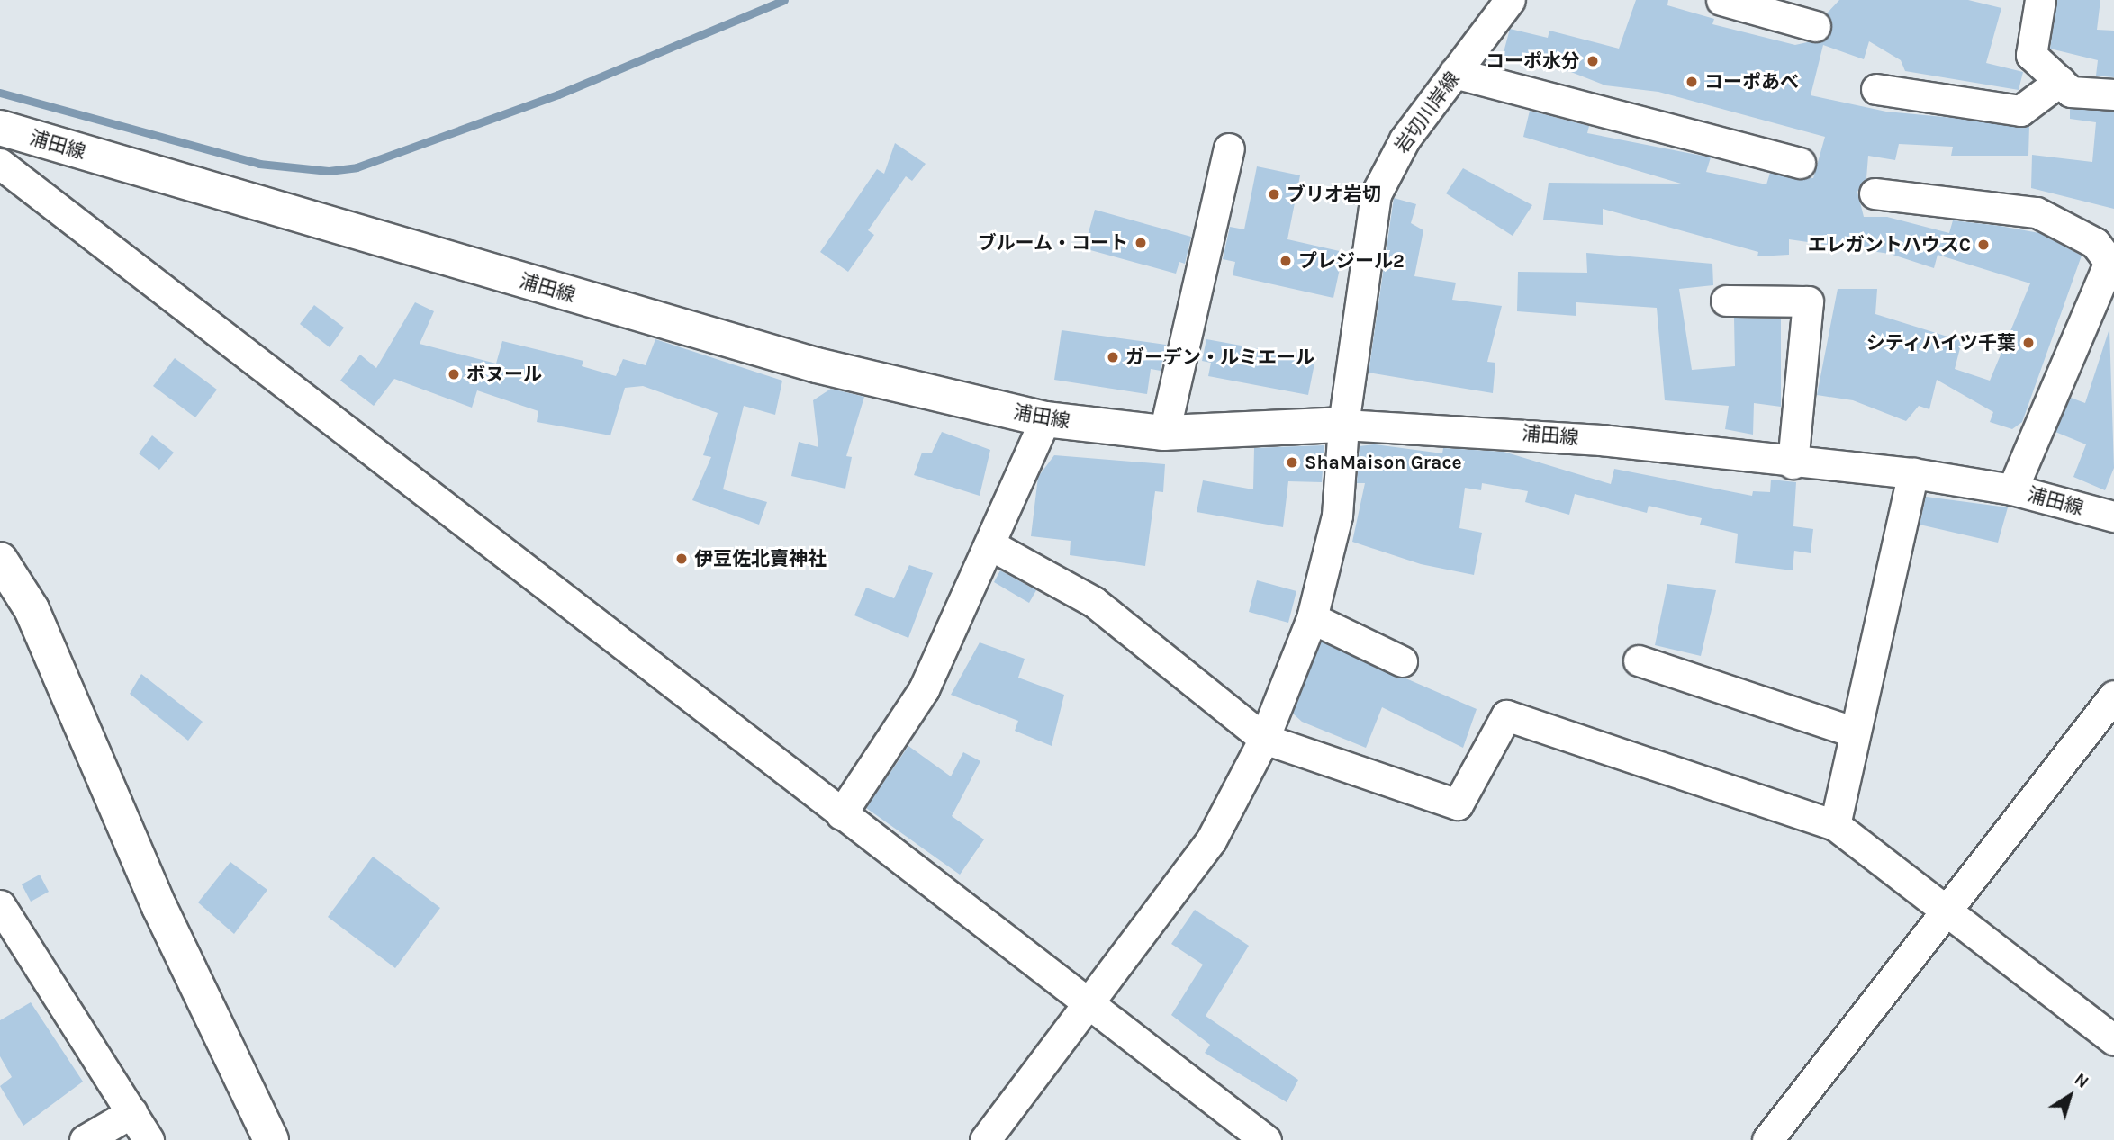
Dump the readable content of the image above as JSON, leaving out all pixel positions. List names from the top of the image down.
{
  "streets": {
    "street": ["岩切川岸線", "浦田線"]
  },
  "crossings": [
    ["岩切川岸線", "浦田線"]
  ],
  "places": [
    "コーポ水分",
    "コーポあべ",
    "ブリオ岩切",
    "ブルーム・コート",
    "エレガントハウスC",
    "プレジール2",
    "シティハイツ千葉",
    "ガーデン・ルミエール",
    "ボヌール",
    "ShaMaison Grace",
    "伊豆佐北賣神社"
  ],
  "north": "top right"
}
